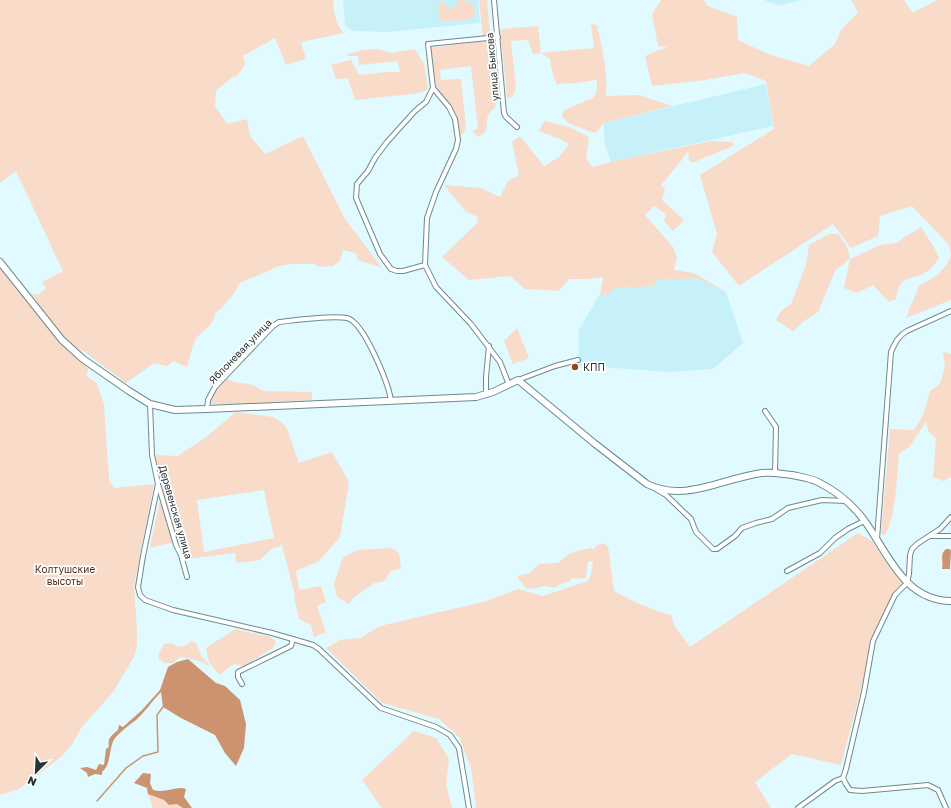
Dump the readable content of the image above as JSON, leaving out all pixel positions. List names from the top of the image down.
{
  "streets": {
    "street": ["улица Быкова", "Яблоневая улица", "Деревенская улица"]
  },
  "parks": ["Колтушские высоты"],
  "places": ["КПП"],
  "north": "bottom left"
}
